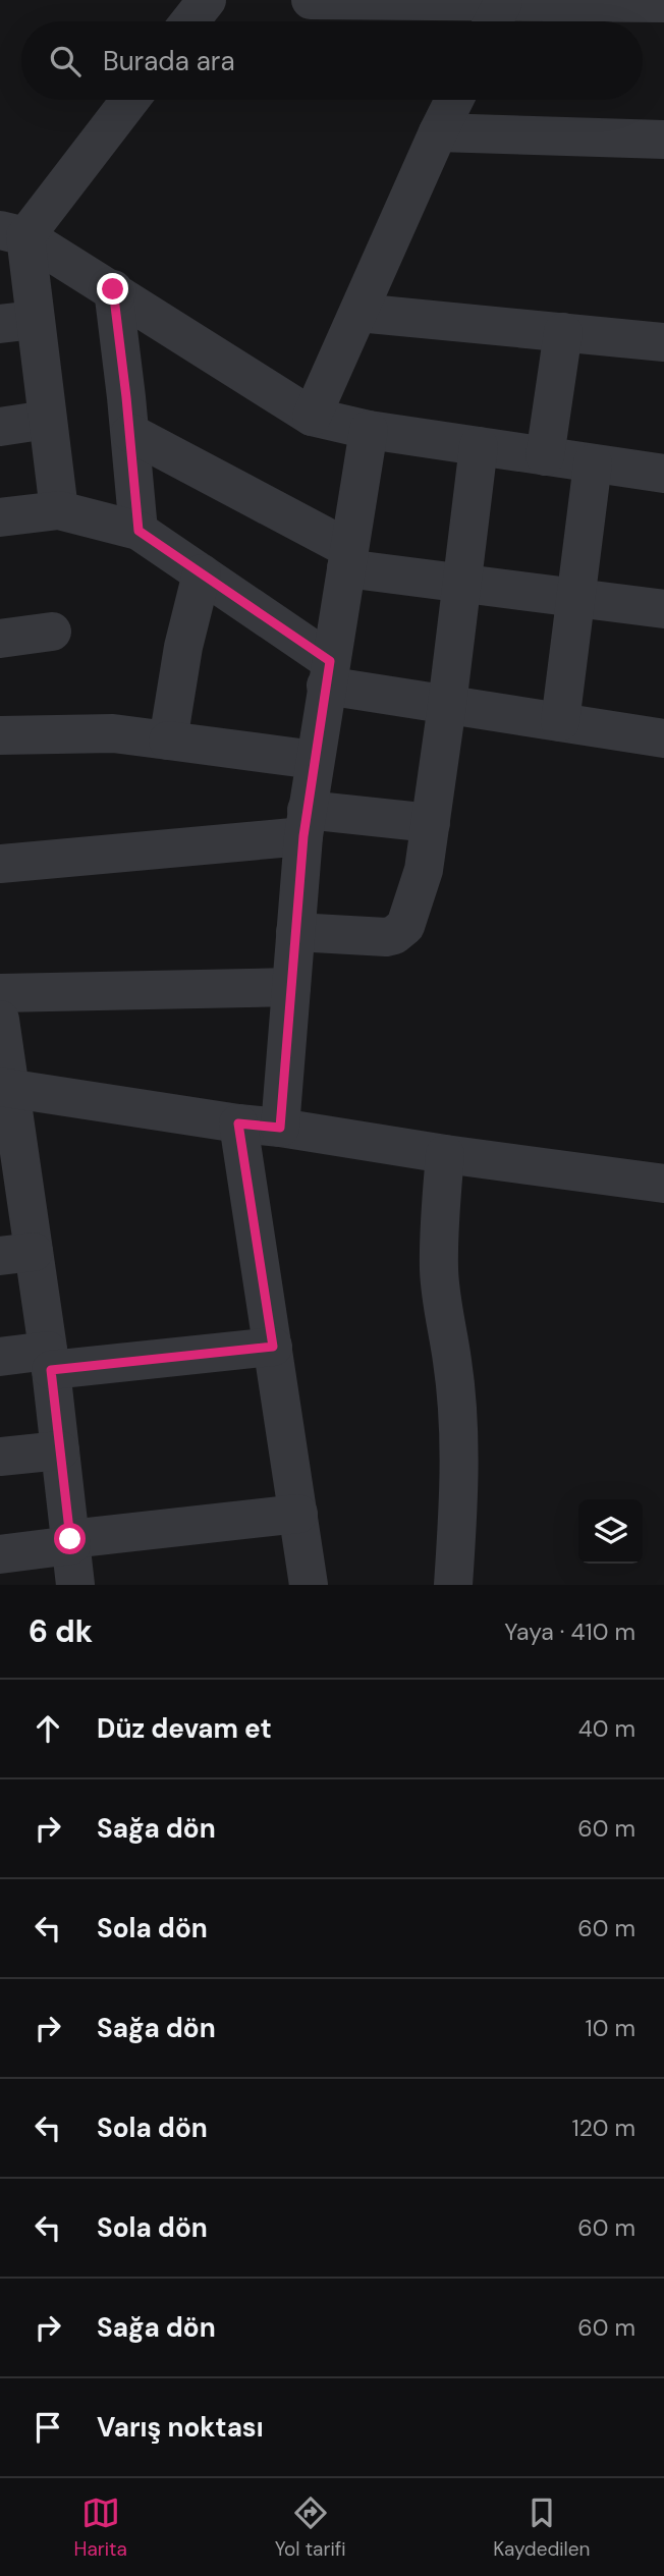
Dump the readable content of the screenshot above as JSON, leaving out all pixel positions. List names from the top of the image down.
{
  "page": {
    "search": "Burada ara",
    "heading": ["6 dk", "Yaya · 410 m"],
    "list": [
      ["Düz devam et", "40 m"],
      ["Sağa dön", "60 m"],
      ["Sola dön", "60 m"],
      ["Sağa dön", "10 m"],
      ["Sola dön", "120 m"],
      ["Sola dön", "60 m"],
      ["Sağa dön", "60 m"],
      "Varış noktası"
    ],
    "nav": ["Harita", "Yol tarifi", "Kaydedilen"]
  }
}
